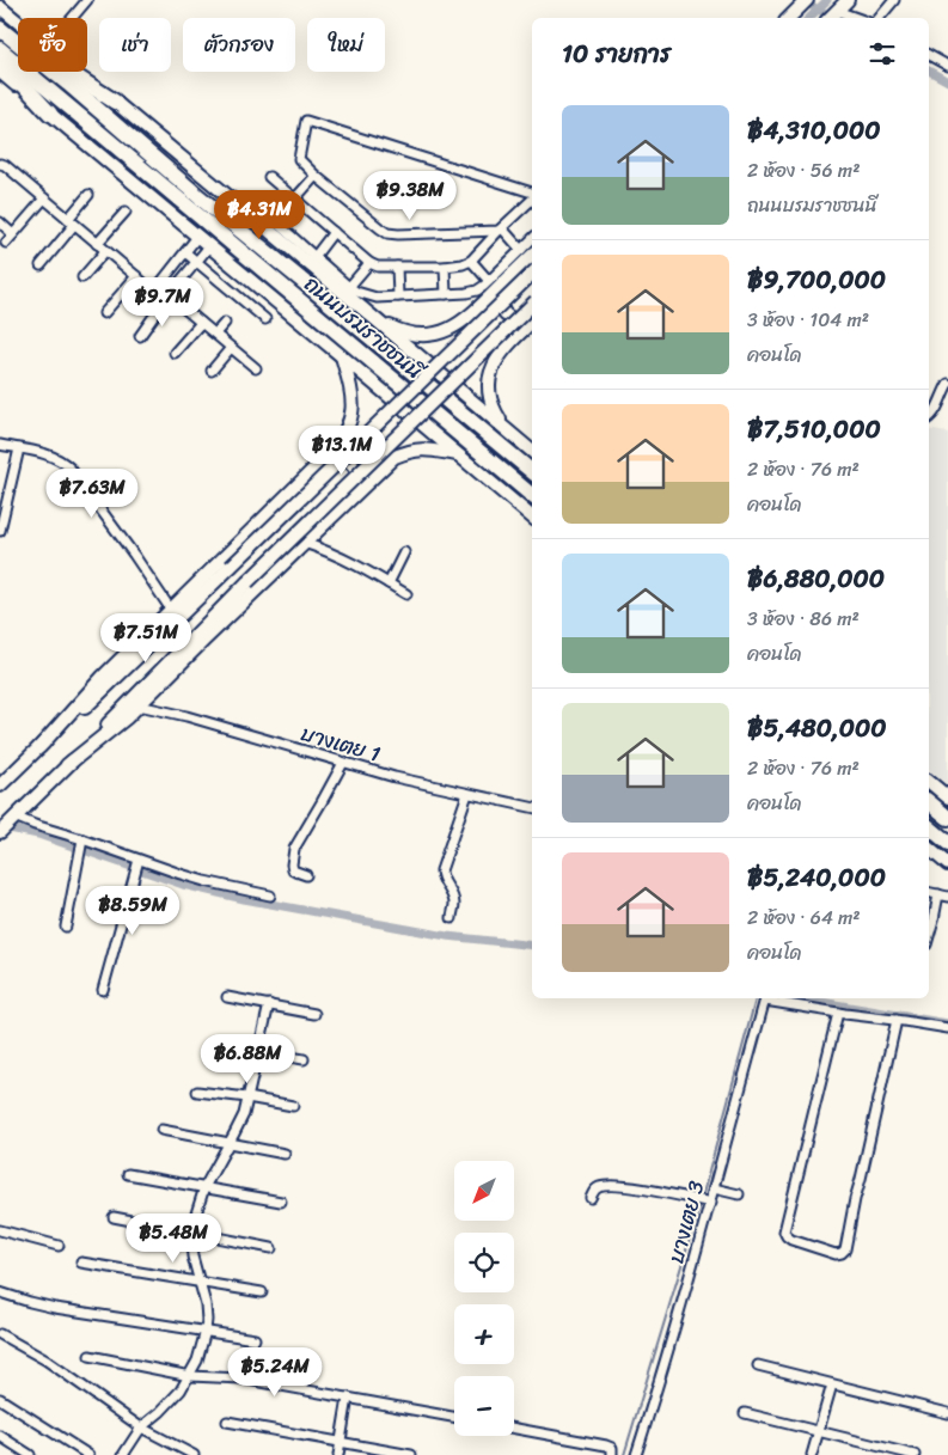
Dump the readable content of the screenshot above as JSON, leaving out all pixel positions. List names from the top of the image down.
{
  "streets": {
    "highway": ["ถนนบรมราชชนนี"],
    "street": ["บางเตย 1", "บางเตย 3"]
  },
  "north": "bottom left",
  "page": {
    "chip": [
      "ซื้อ",
      "เช่า",
      "ตัวกรอง",
      "ใหม่"
    ],
    "heading": "10 รายการ",
    "list": [
      {
        "name": "฿4,310,000",
        "note": "2 ห้อง · 56 m² · ถนนบรมราชชนนี"
      },
      {
        "name": "฿9,700,000",
        "note": "3 ห้อง · 104 m² · คอนโด"
      },
      {
        "name": "฿7,510,000",
        "note": "2 ห้อง · 76 m² · คอนโด"
      },
      {
        "name": "฿6,880,000",
        "note": "3 ห้อง · 86 m² · คอนโด"
      },
      {
        "name": "฿5,480,000",
        "note": "2 ห้อง · 76 m² · คอนโด"
      },
      {
        "name": "฿5,240,000",
        "note": "2 ห้อง · 64 m² · คอนโด"
      }
    ],
    "price": [
      "฿9.38M",
      "฿4.31M",
      "฿9.7M",
      "฿13.1M",
      "฿7.63M",
      "฿7.51M",
      "฿8.59M",
      "฿6.88M",
      "฿5.48M",
      "฿5.24M"
    ],
    "map_buttons": ["+", "−"]
  }
}
